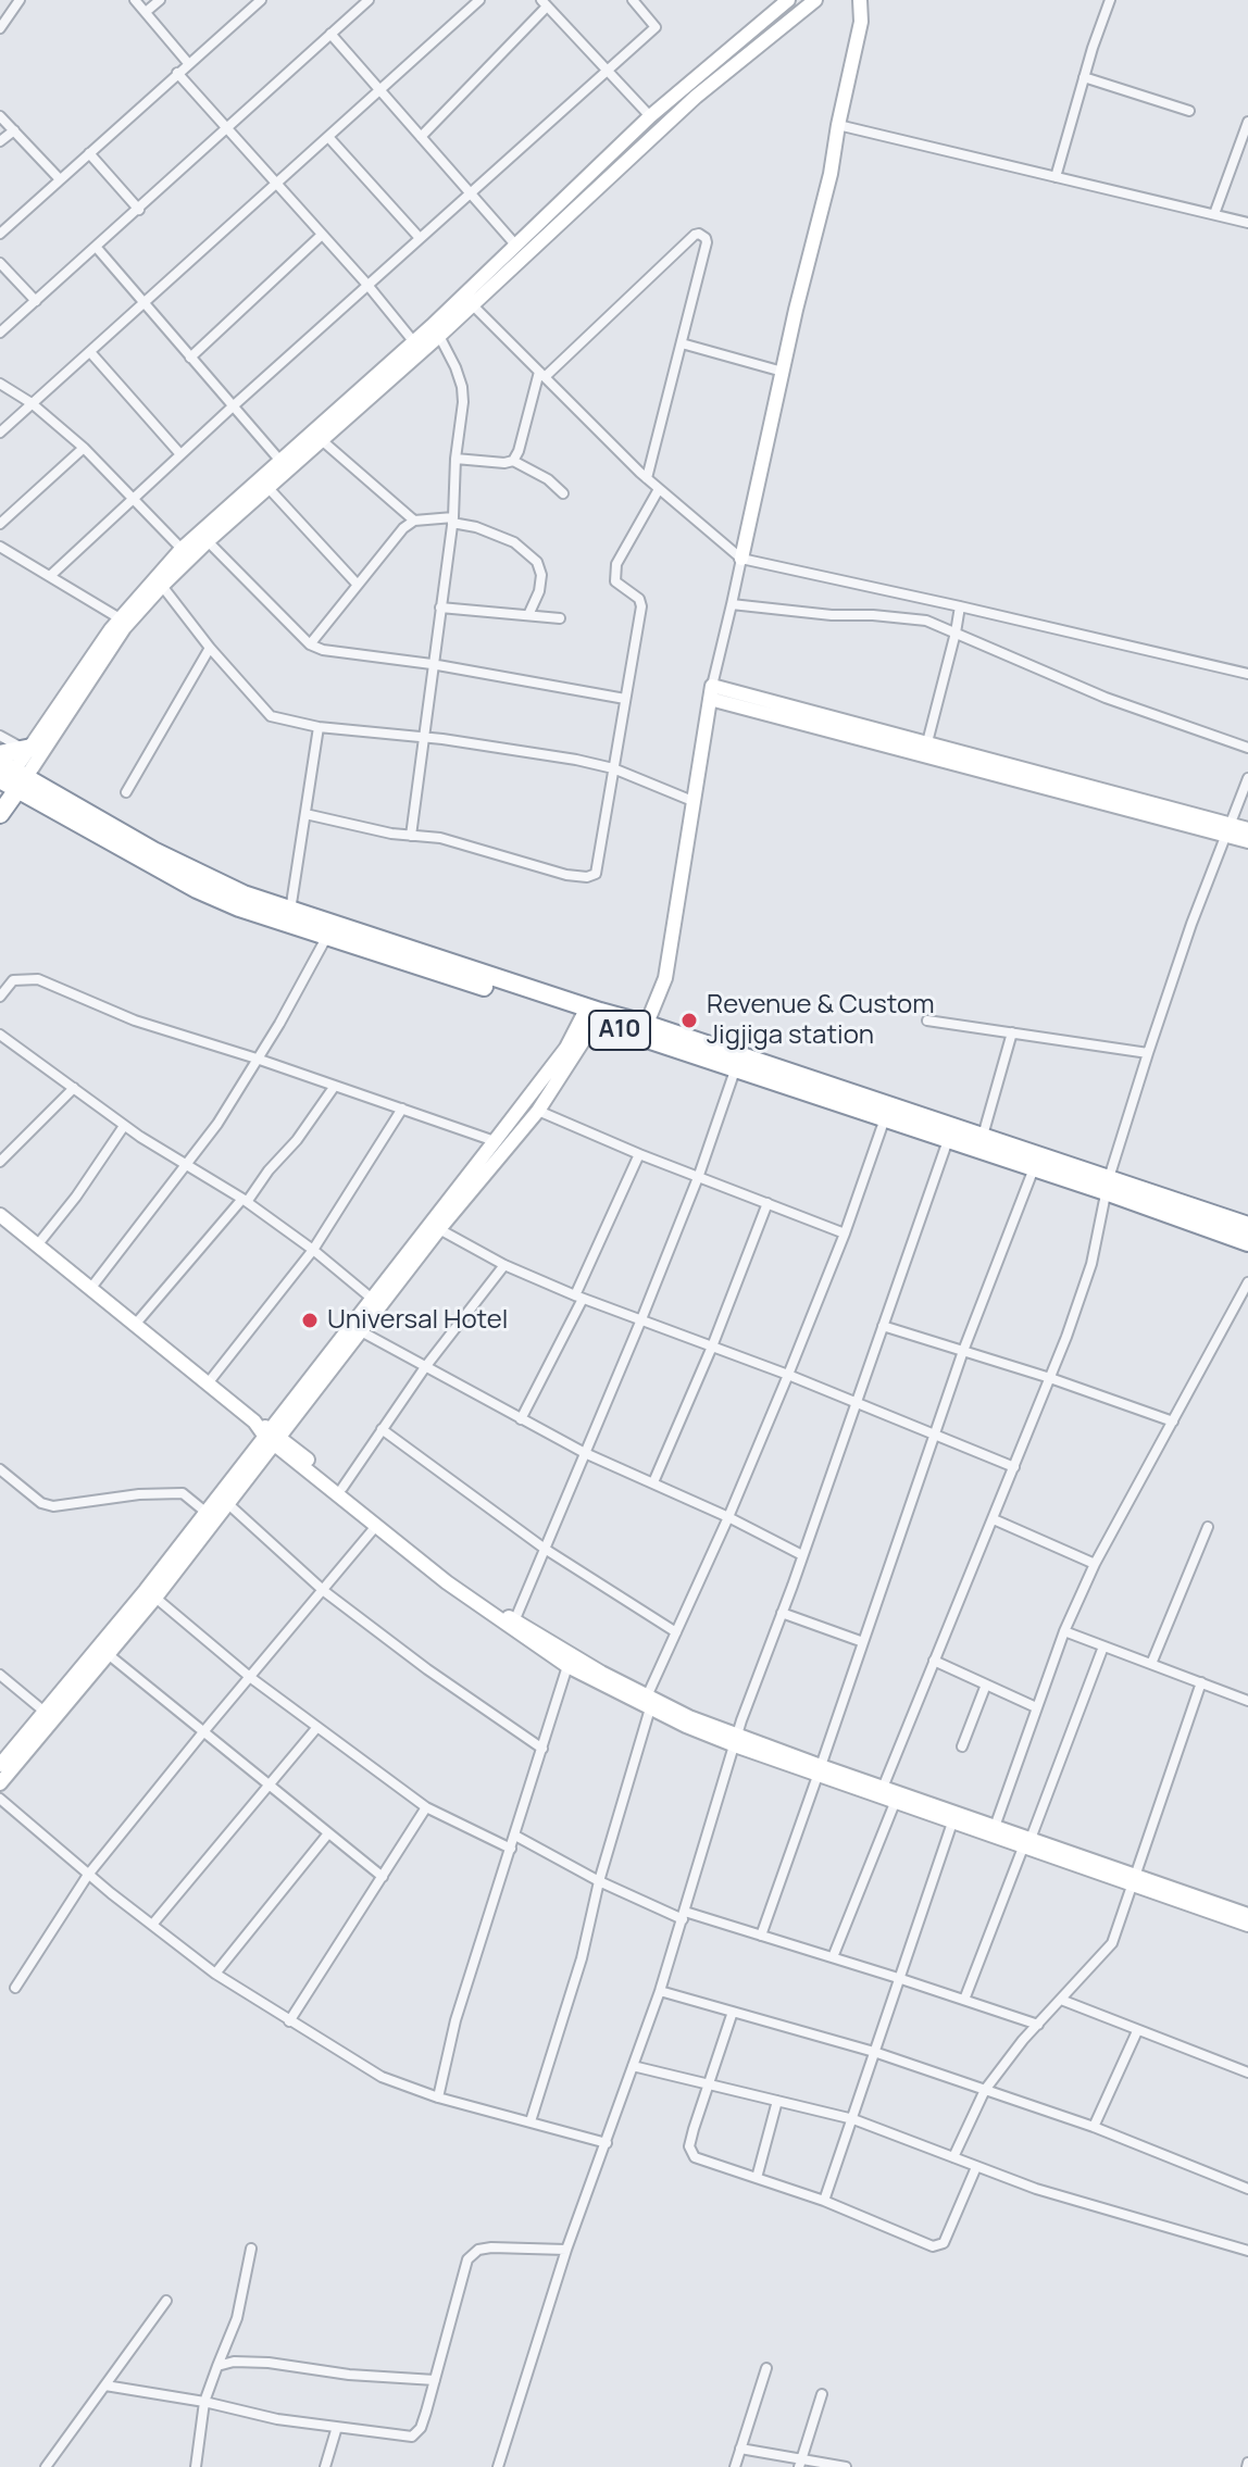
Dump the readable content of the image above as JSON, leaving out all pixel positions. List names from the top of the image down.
{
  "streets": {
    "highway": ["A10"]
  },
  "places": ["Revenue & Custom Jigjiga station", "Universal Hotel"]
}
